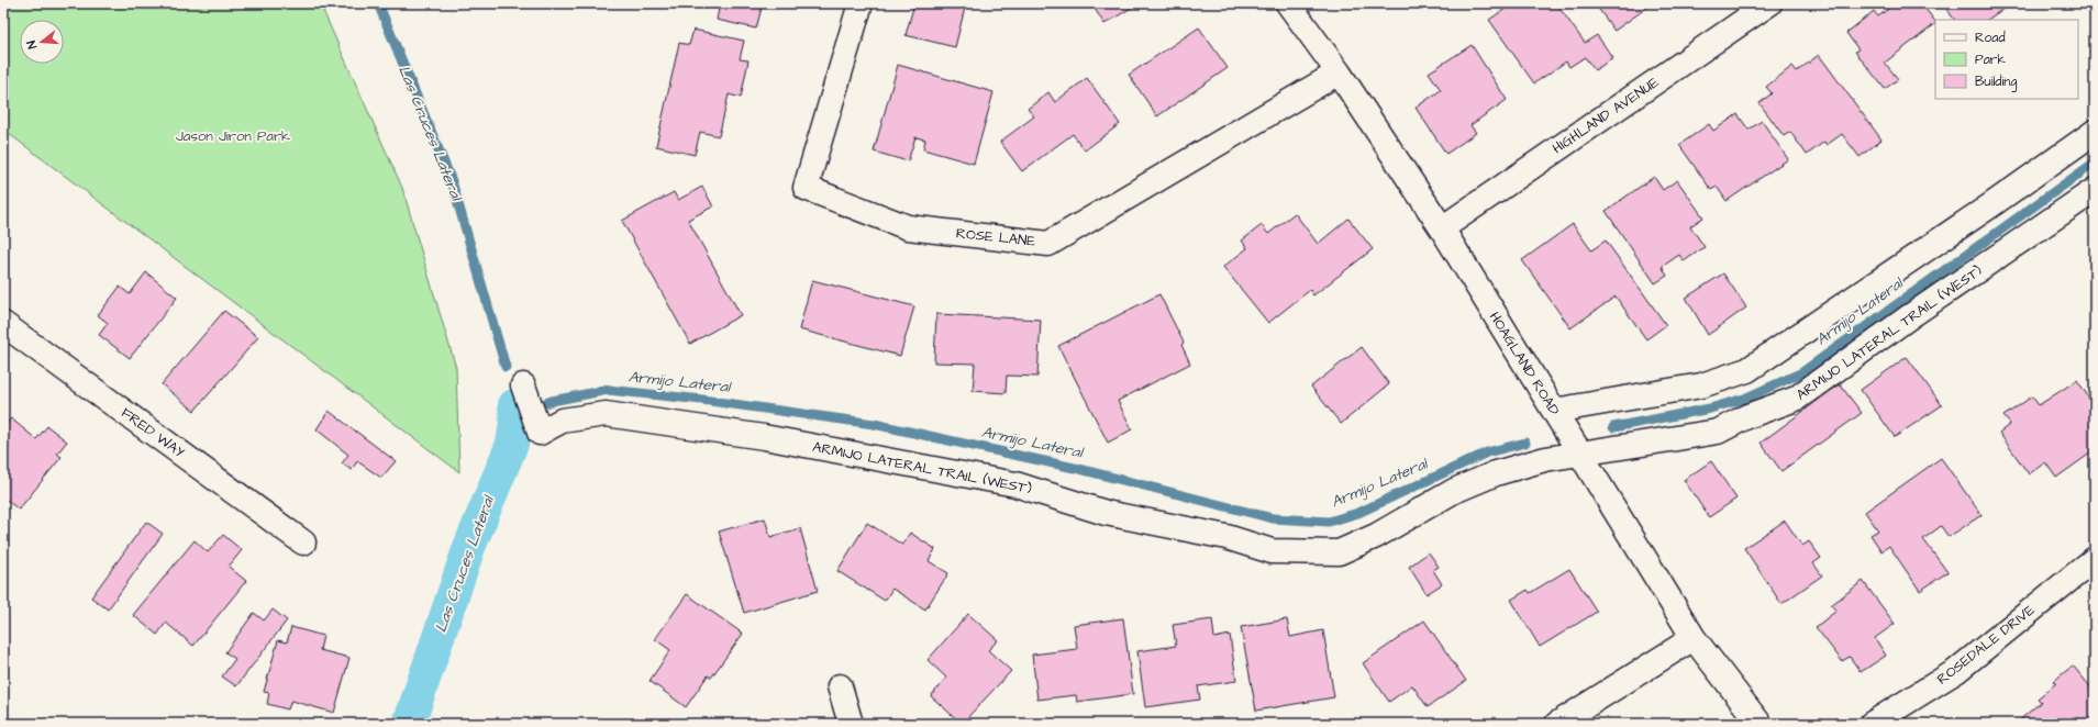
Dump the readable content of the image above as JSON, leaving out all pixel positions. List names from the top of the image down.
{
  "streets": {
    "street": [
      "HIGHLAND AVENUE",
      "ROSE LANE",
      "ARMIJO LATERAL TRAIL (WEST)",
      "HOAGLAND ROAD",
      "FRED WAY",
      "ROSEDALE DRIVE"
    ]
  },
  "crossings": [
    ["HIGHLAND AVENUE", "HOAGLAND ROAD"],
    ["ROSE LANE", "HOAGLAND ROAD"],
    ["ARMIJO LATERAL TRAIL (WEST)", "HOAGLAND ROAD"]
  ],
  "water": ["Las Cruces Lateral", "Armijo Lateral"],
  "parks": ["Jason Jiron Park"],
  "legend": ["Road", "Park", "Building"],
  "north": "left"
}
